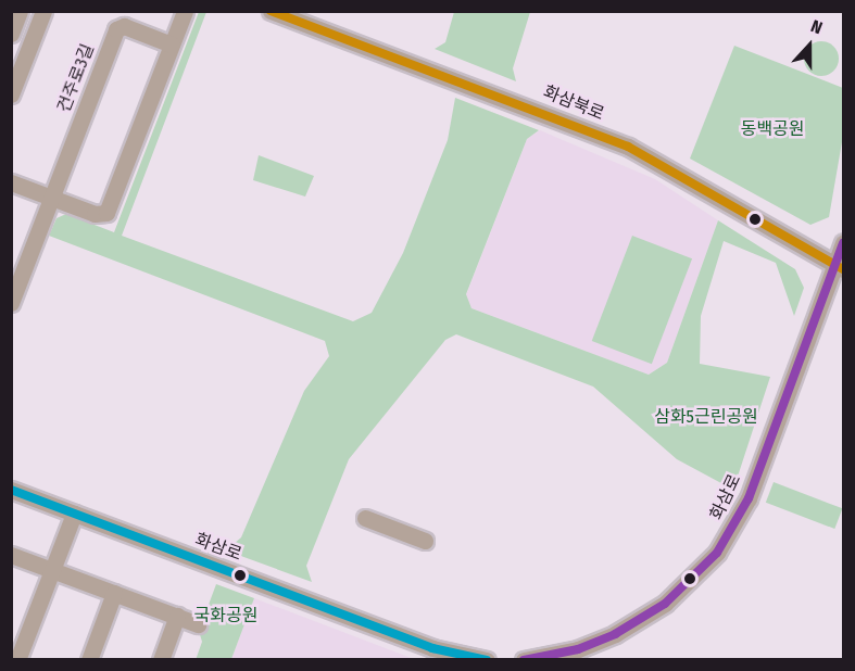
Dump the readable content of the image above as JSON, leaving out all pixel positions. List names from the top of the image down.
{
  "streets": {
    "street": ["건주로3길", "화삼북로", "화삼로"]
  },
  "crossings": [
    ["화삼북로", "화삼로"]
  ],
  "parks": ["동백공원", "삼화5근린공원", "국화공원"],
  "north": "top"
}
